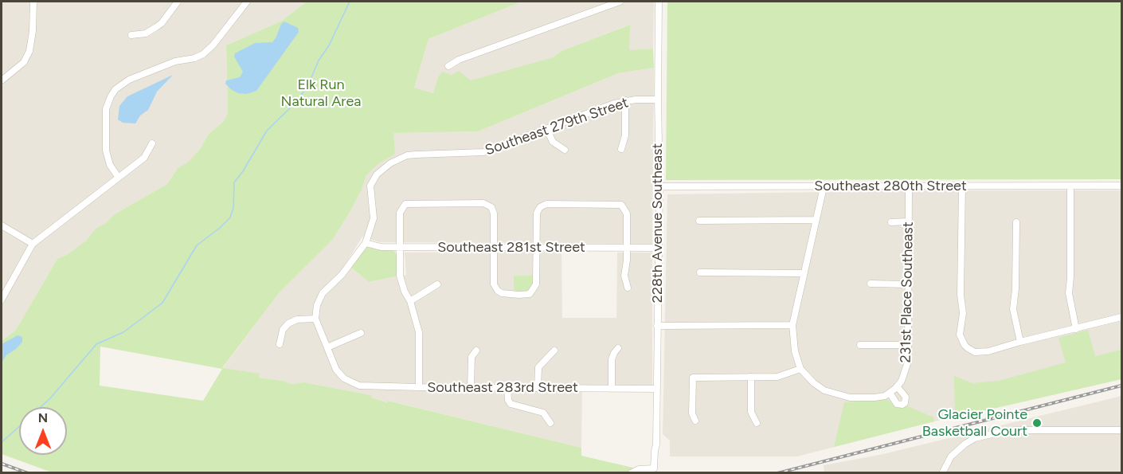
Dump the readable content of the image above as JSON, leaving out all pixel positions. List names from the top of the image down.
{
  "streets": {
    "street": [
      "Southeast 279th Street",
      "Southeast 280th Street",
      "228th Avenue Southeast",
      "Southeast 281st Street",
      "231st Place Southeast",
      "Southeast 283rd Street"
    ]
  },
  "crossings": [
    ["Southeast 279th Street", "228th Avenue Southeast"],
    ["Southeast 279th Street", "Southeast 281st Street"],
    ["Southeast 280th Street", "228th Avenue Southeast"],
    ["Southeast 280th Street", "231st Place Southeast"],
    ["228th Avenue Southeast", "Southeast 281st Street"],
    ["228th Avenue Southeast", "Southeast 283rd Street"]
  ],
  "parks": ["Elk Run Natural Area"],
  "places": ["Glacier Pointe Basketball Court"],
  "north": "top"
}
